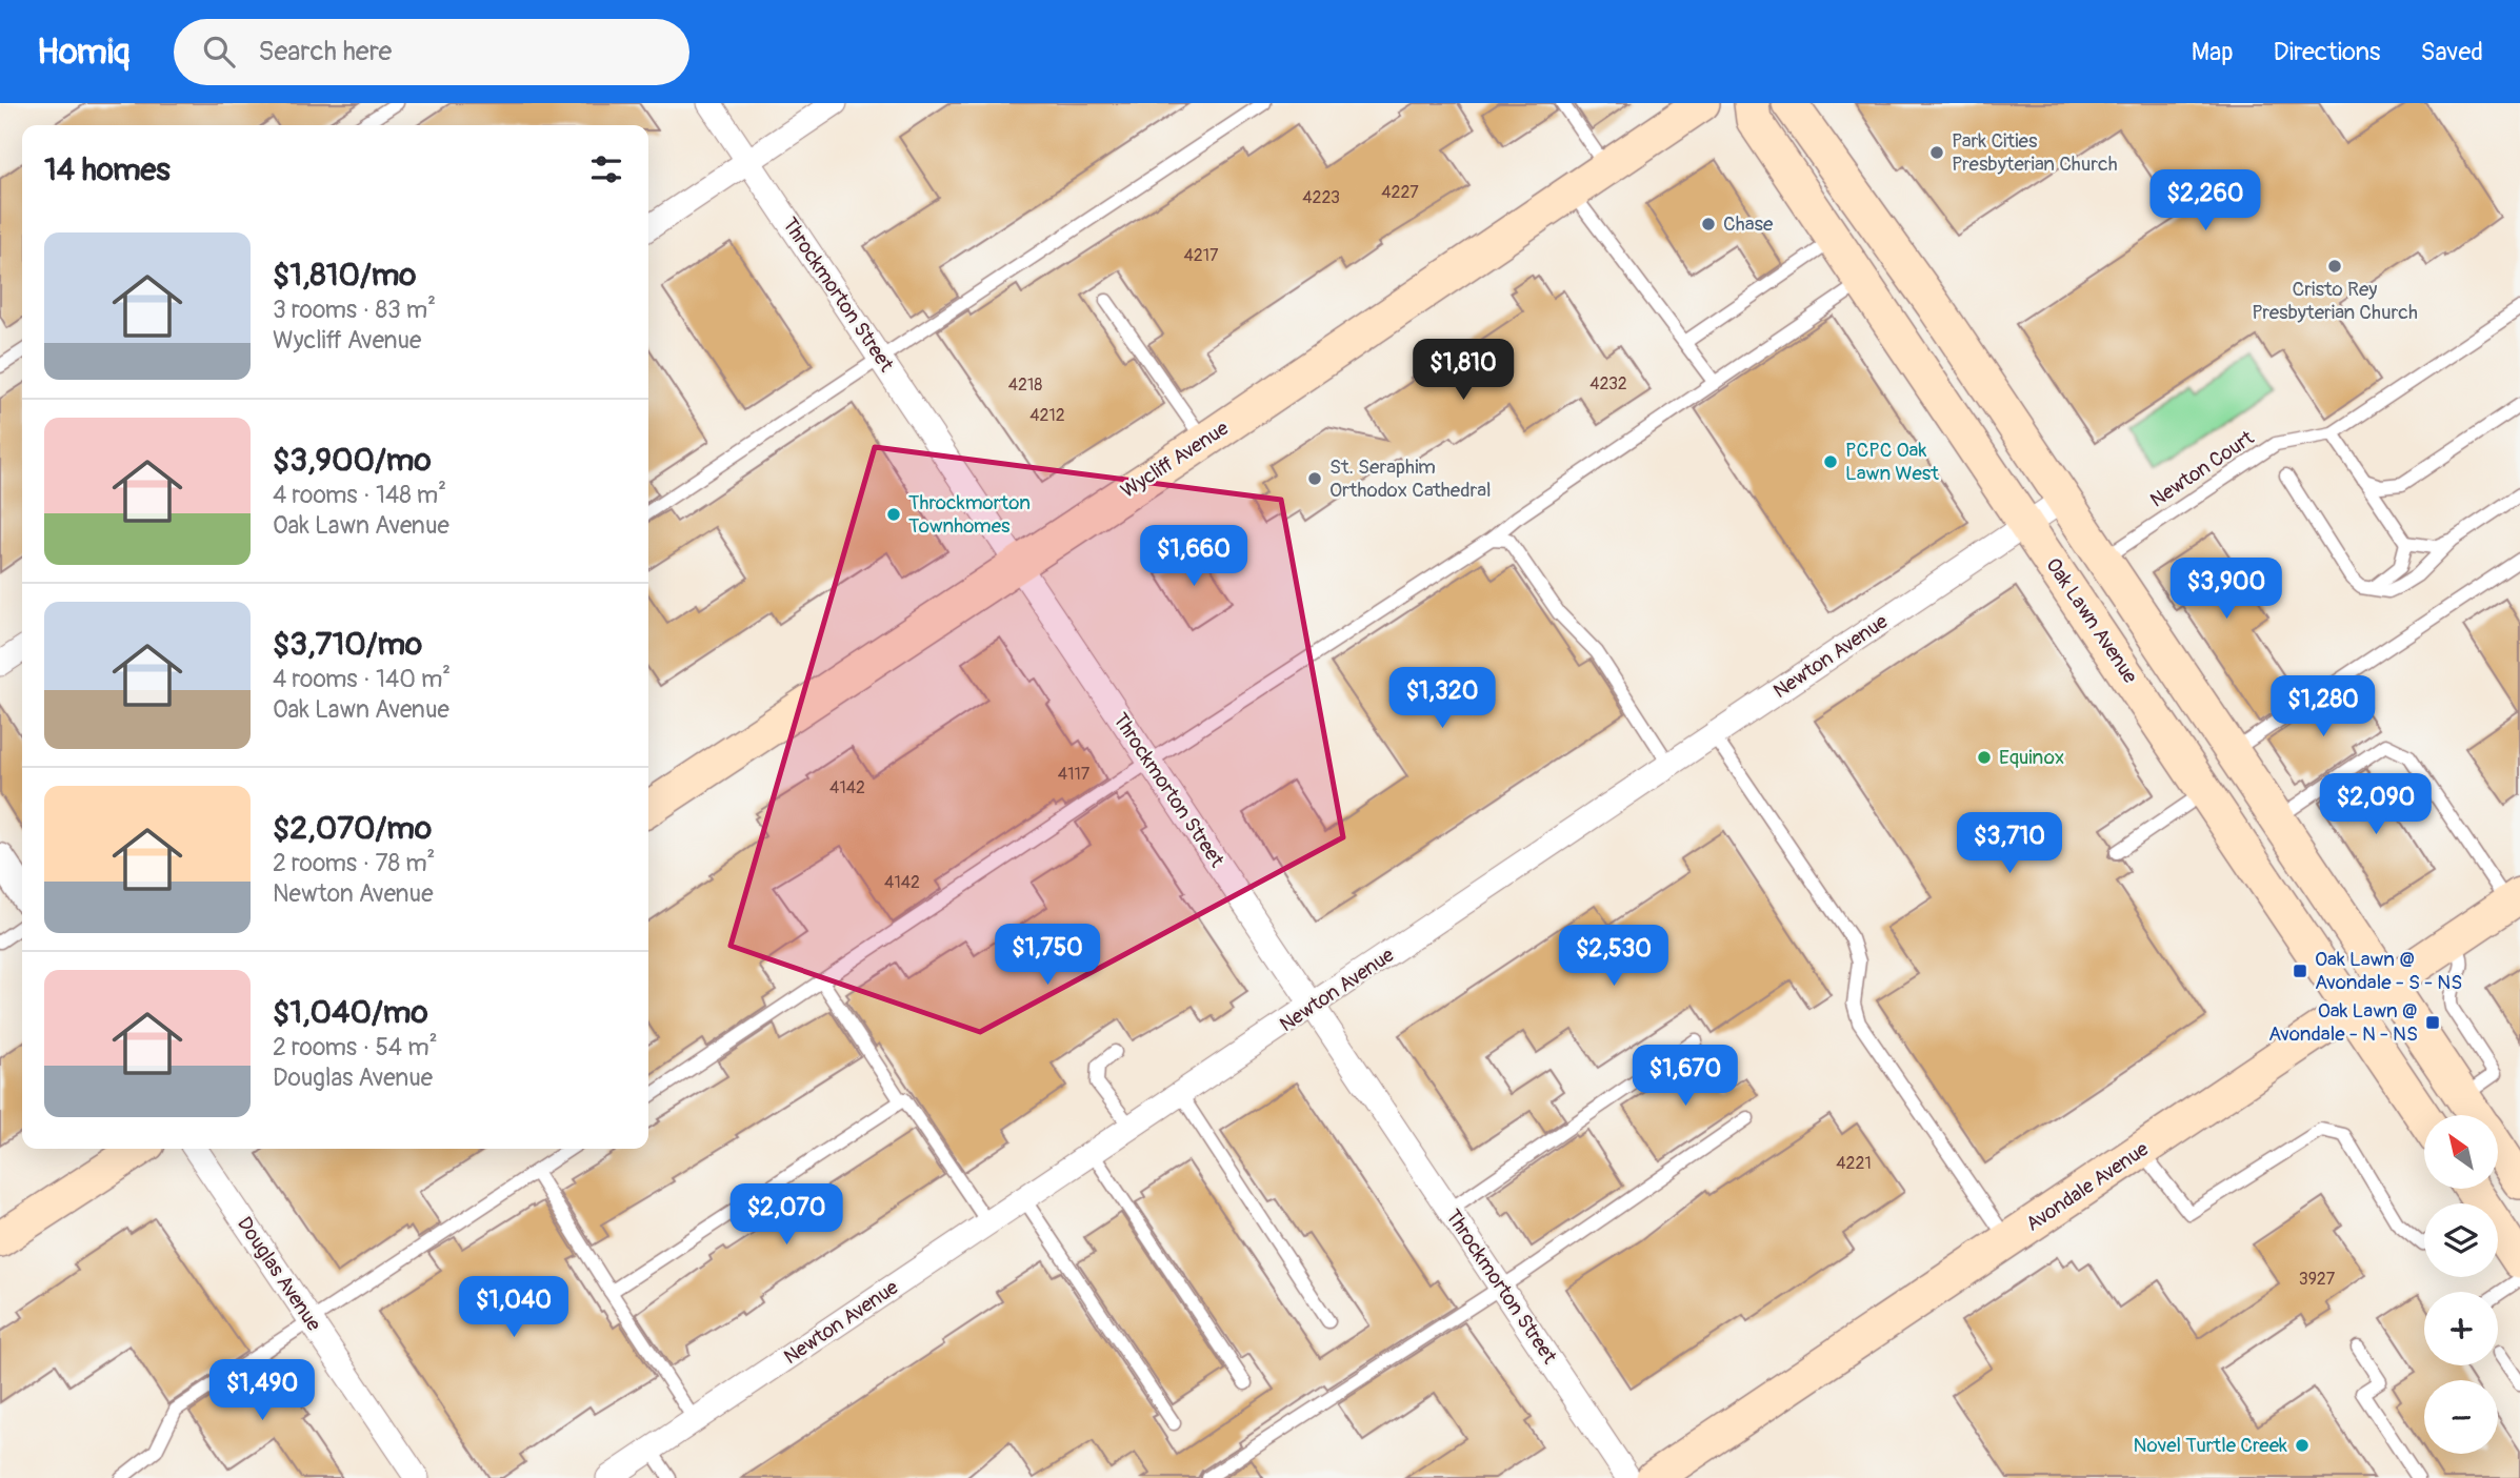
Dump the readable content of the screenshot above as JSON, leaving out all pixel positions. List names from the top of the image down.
{
  "streets": {
    "main road": ["Wycliff Avenue", "Oak Lawn Avenue", "Avondale Avenue"],
    "street": ["Throckmorton Street", "Newton Avenue", "Douglas Avenue"],
    "lane": ["Newton Court"]
  },
  "crossings": [
    ["Throckmorton Street", "Wycliff Avenue"],
    ["Throckmorton Street", "Newton Avenue"],
    ["Oak Lawn Avenue", "Newton Avenue"],
    ["Oak Lawn Avenue", "Avondale Avenue"]
  ],
  "places": {
    "other": [
      "Park Cities Presbyterian Church",
      "Chase",
      "Cristo Rey Presbyterian Church",
      "PCPC Oak Lawn West",
      "St. Seraphim Orthodox Cathedral",
      "Throckmorton Townhomes",
      "Equinox",
      "Novel Turtle Creek"
    ],
    "transit": ["Oak Lawn @ Avondale - S - NS", "Oak Lawn @ Avondale - N - NS"]
  },
  "house_numbers": [
    "4227",
    "4223",
    "4217",
    "4232",
    "4218",
    "4212",
    "4117",
    "4142",
    "4142",
    "4221",
    "3927"
  ],
  "north": "top left",
  "page": {
    "header": "Homiq",
    "search": "Search here",
    "nav": ["Map", "Directions", "Saved"],
    "heading": "14 homes",
    "price": [
      "$2,260",
      "$1,810",
      "$1,660",
      "$3,900",
      "$1,320",
      "$1,280",
      "$2,090",
      "$3,710",
      "$1,750",
      "$2,530",
      "$1,670",
      "$2,070",
      "$1,040",
      "$1,490"
    ],
    "list": [
      {
        "name": "$1,810/mo",
        "note": "3 rooms · 83 m² · Wycliff Avenue"
      },
      {
        "name": "$3,900/mo",
        "note": "4 rooms · 148 m² · Oak Lawn Avenue"
      },
      {
        "name": "$3,710/mo",
        "note": "4 rooms · 140 m² · Oak Lawn Avenue"
      },
      {
        "name": "$2,070/mo",
        "note": "2 rooms · 78 m² · Newton Avenue"
      },
      {
        "name": "$1,040/mo",
        "note": "2 rooms · 54 m² · Douglas Avenue"
      }
    ],
    "map_buttons": ["+", "−"]
  }
}
